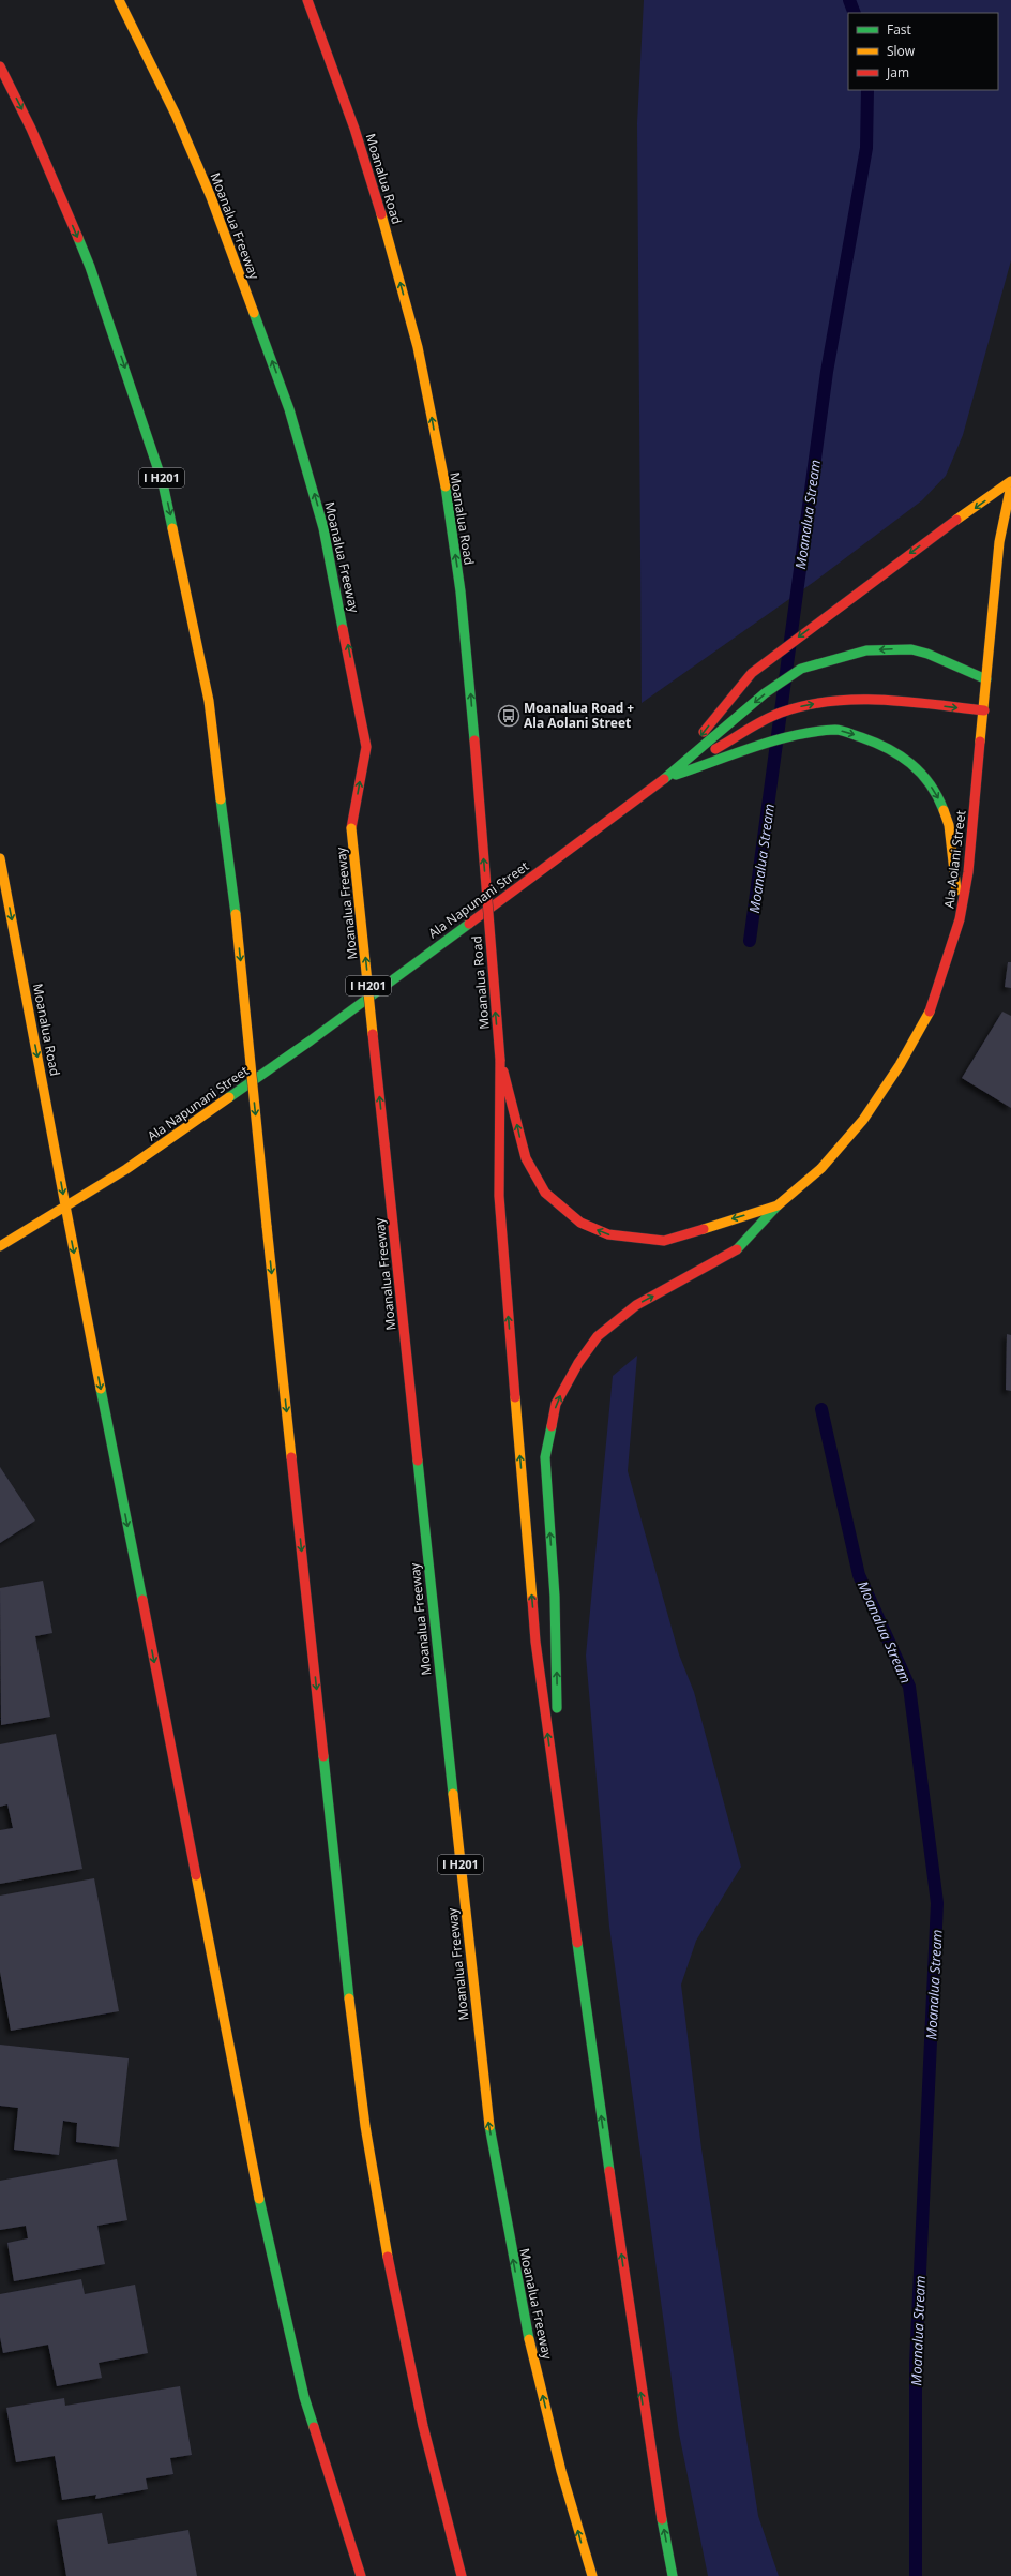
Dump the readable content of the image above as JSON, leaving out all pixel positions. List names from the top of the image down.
{
  "streets": {
    "main road": [
      "Moanalua Road",
      "Moanalua Freeway",
      "I H201",
      "Ala Aolani Street",
      "Ala Napunani Street"
    ]
  },
  "crossings": [
    ["Moanalua Road", "Ala Napunani Street"],
    ["Ala Aolani Street", "Ala Napunani Street"]
  ],
  "one_way": ["Moanalua Freeway"],
  "water": ["Moanalua Stream"],
  "places": {
    "bus stop": ["Moanalua Road + Ala Aolani Street"]
  },
  "legend": ["Fast", "Slow", "Jam"]
}
